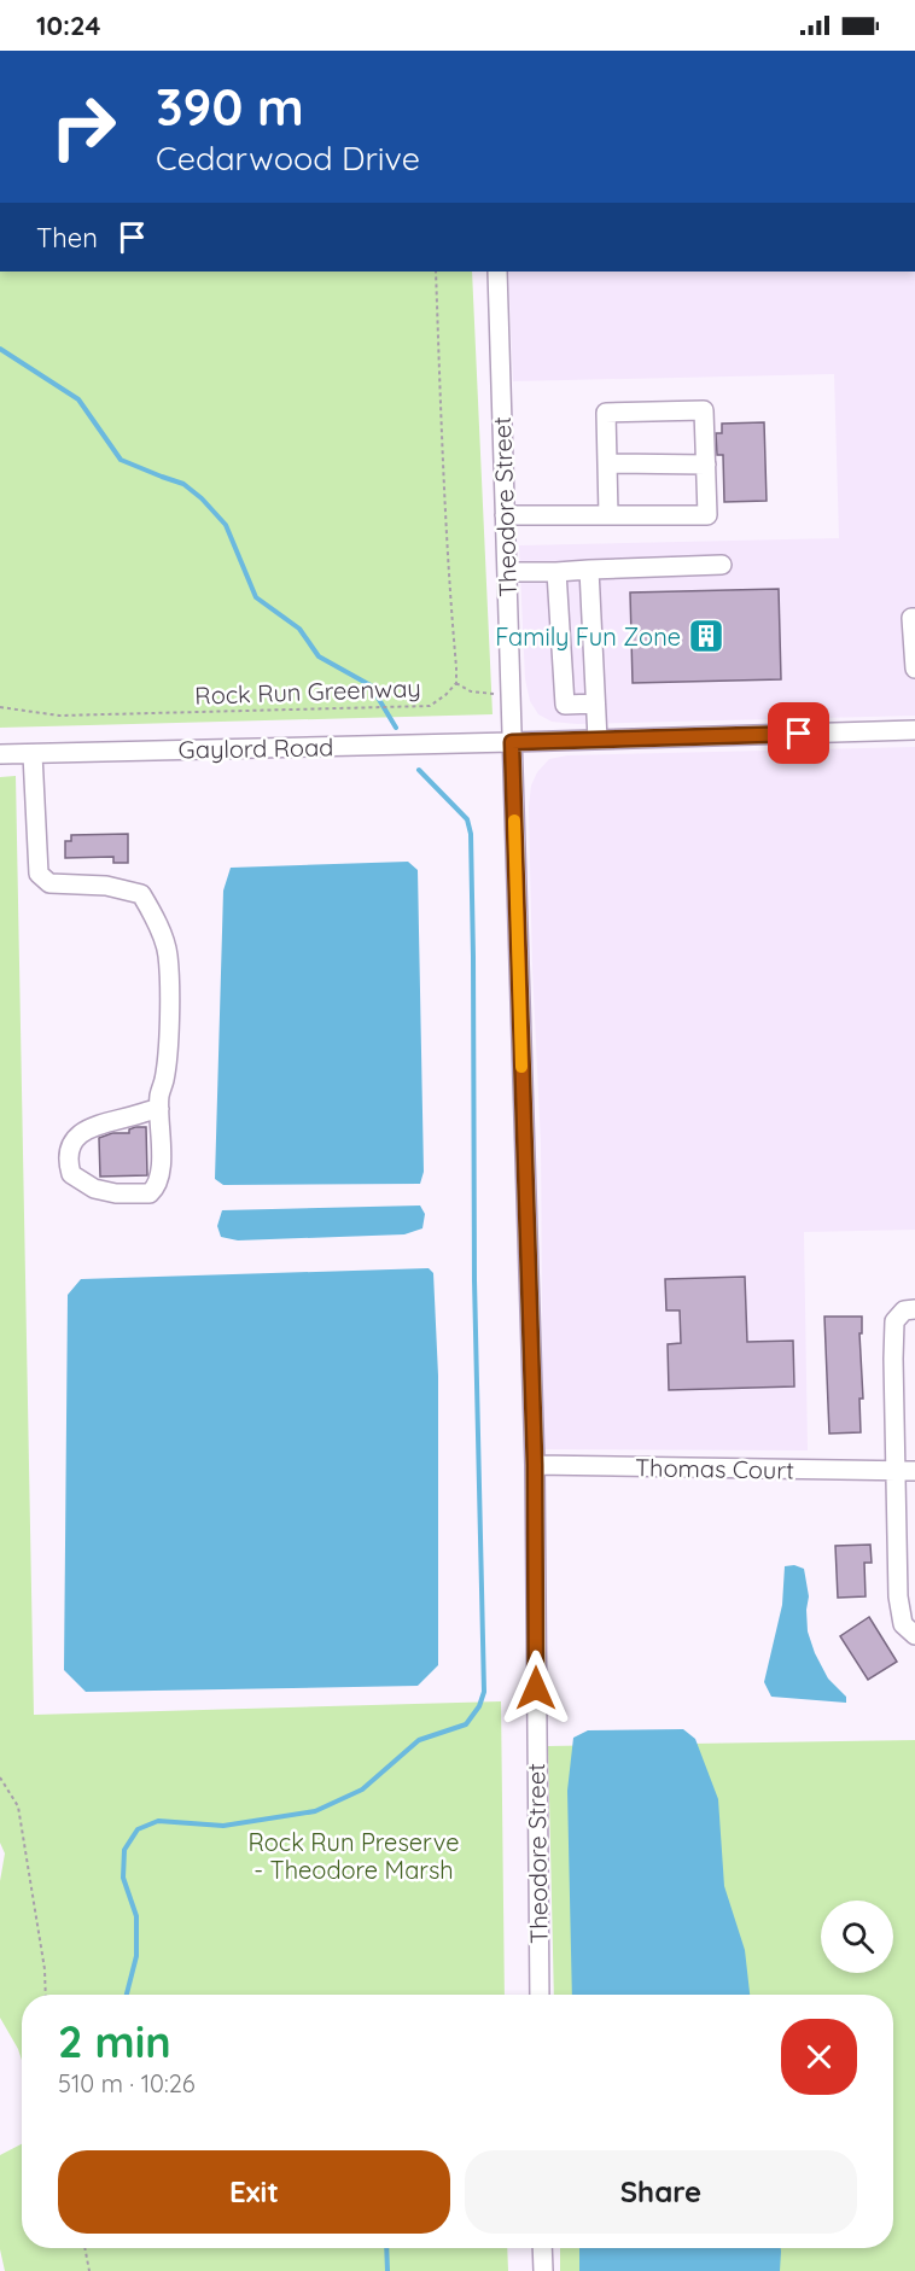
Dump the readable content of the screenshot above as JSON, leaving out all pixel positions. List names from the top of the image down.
{
  "streets": {
    "street": ["Theodore Street", "Gaylord Road", "Thomas Court"],
    "path": ["Rock Run Greenway"]
  },
  "crossings": [
    ["Theodore Street", "Gaylord Road"],
    ["Theodore Street", "Thomas Court"]
  ],
  "parks": ["Rock Run Preserve - Theodore Marsh"],
  "places": {
    "building": ["Family Fun Zone"]
  },
  "page": {
    "status": "10:24",
    "turn": ["390 m", "Cedarwood Drive"],
    "then": "Then",
    "heading": ["2 min", "510 m · 10:26"],
    "buttons": ["Exit", "Share"]
  }
}
